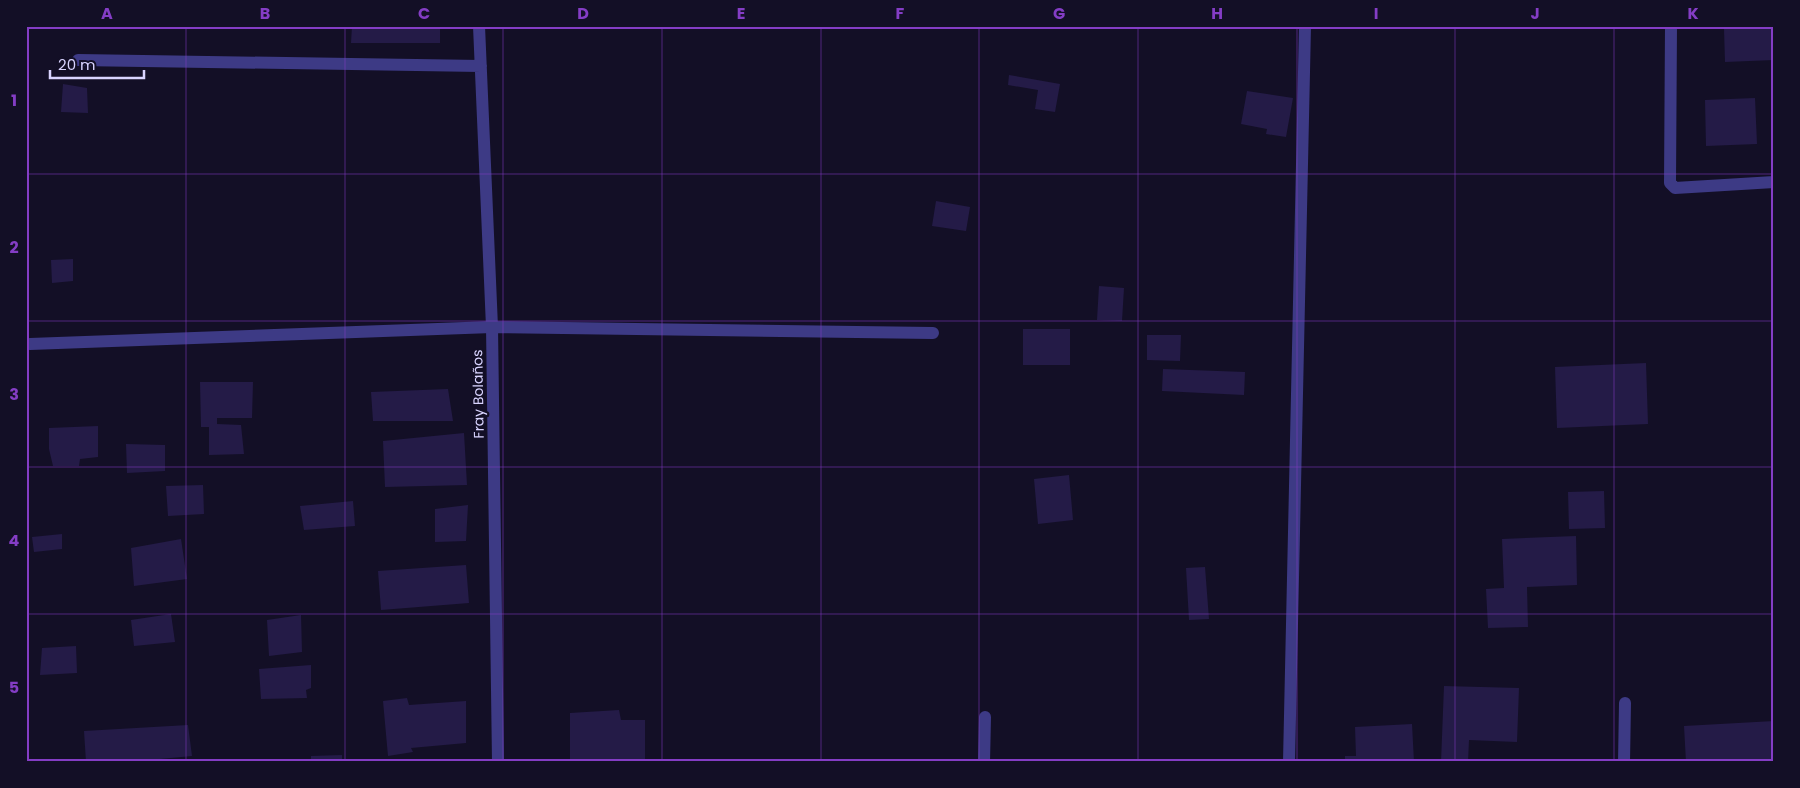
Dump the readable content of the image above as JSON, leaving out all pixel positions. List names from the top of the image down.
{
  "streets": {
    "street": ["Fray Bolaños"]
  },
  "scale_bar": "20 m",
  "grid": {
    "columns": [
      "A",
      "B",
      "C",
      "D",
      "E",
      "F",
      "G",
      "H",
      "I",
      "J",
      "K"
    ],
    "rows": [
      "1",
      "2",
      "3",
      "4",
      "5"
    ]
  }
}
